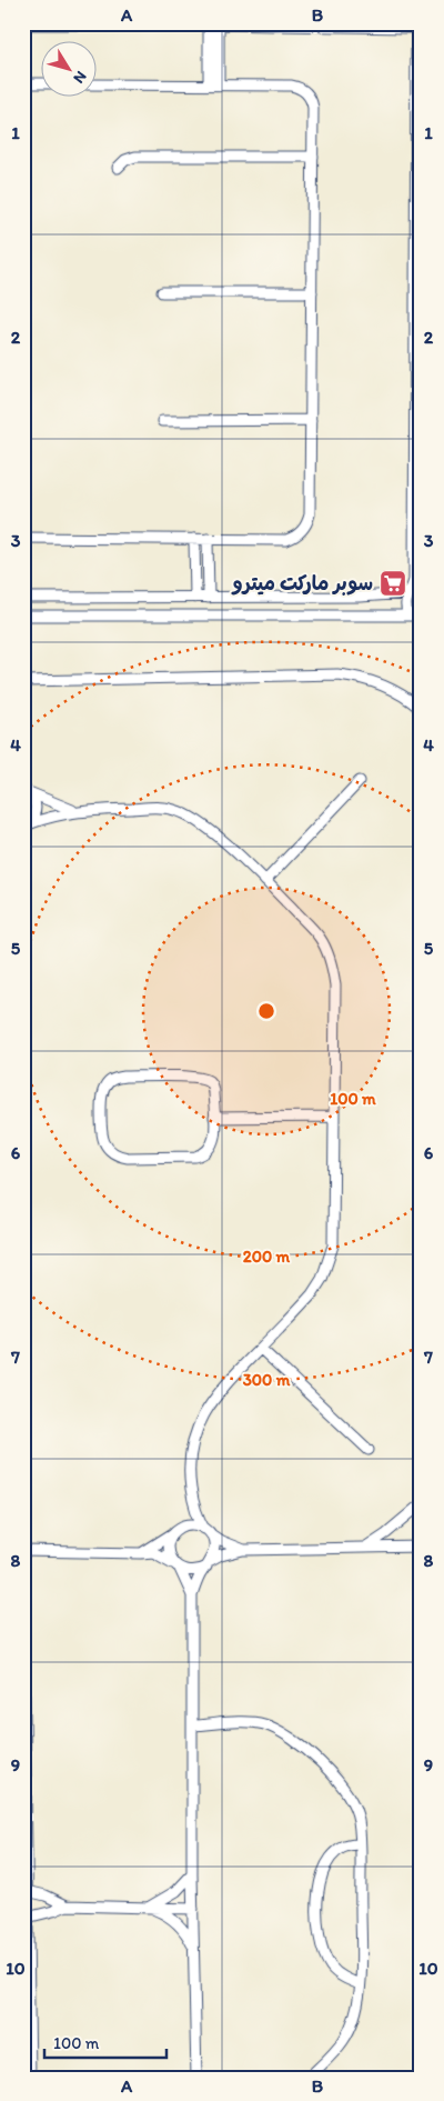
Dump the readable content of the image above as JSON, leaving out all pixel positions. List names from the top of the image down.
{
  "places": {
    "supermarket": ["سوبر ماركت ميترو"]
  },
  "scale_bar": "100 m",
  "north": "bottom right",
  "grid": {
    "columns": ["A", "B"],
    "rows": [
      "1",
      "2",
      "3",
      "4",
      "5",
      "6",
      "7",
      "8",
      "9",
      "10"
    ]
  },
  "rings": ["100 m", "200 m", "300 m"]
}
